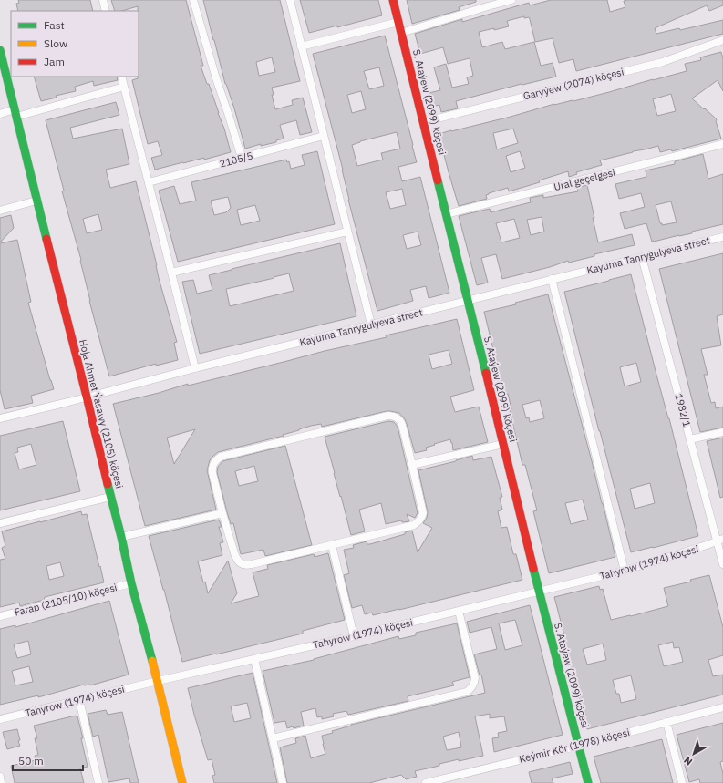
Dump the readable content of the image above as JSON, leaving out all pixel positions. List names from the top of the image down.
{
  "streets": {
    "street": [
      "Garyýew (2074) köçesi",
      "S. Ataýew (2099) köçesi",
      "2105/5",
      "Ural geçelgesi",
      "Kayuma Tanrygulyeva street",
      "1982/1",
      "Hoja Ahmet Ýasawy (2105) köçesi",
      "Tahyrow (1974) köçesi",
      "Farap (2105/10) köçesi",
      "Keýmir Kör (1978) köçesi"
    ]
  },
  "crossings": [
    ["Garyýew (2074) köçesi", "S. Ataýew (2099) köçesi"],
    ["S. Ataýew (2099) köçesi", "Ural geçelgesi"],
    ["S. Ataýew (2099) köçesi", "Kayuma Tanrygulyeva street"],
    ["S. Ataýew (2099) köçesi", "Tahyrow (1974) köçesi"],
    ["S. Ataýew (2099) köçesi", "Keýmir Kör (1978) köçesi"],
    ["Kayuma Tanrygulyeva street", "1982/1"],
    ["Kayuma Tanrygulyeva street", "Hoja Ahmet Ýasawy (2105) köçesi"],
    ["1982/1", "Tahyrow (1974) köçesi"],
    ["Hoja Ahmet Ýasawy (2105) köçesi", "Tahyrow (1974) köçesi"],
    ["Hoja Ahmet Ýasawy (2105) köçesi", "Farap (2105/10) köçesi"]
  ],
  "legend": ["Fast", "Slow", "Jam"],
  "scale_bar": "50 m",
  "north": "bottom left"
}
